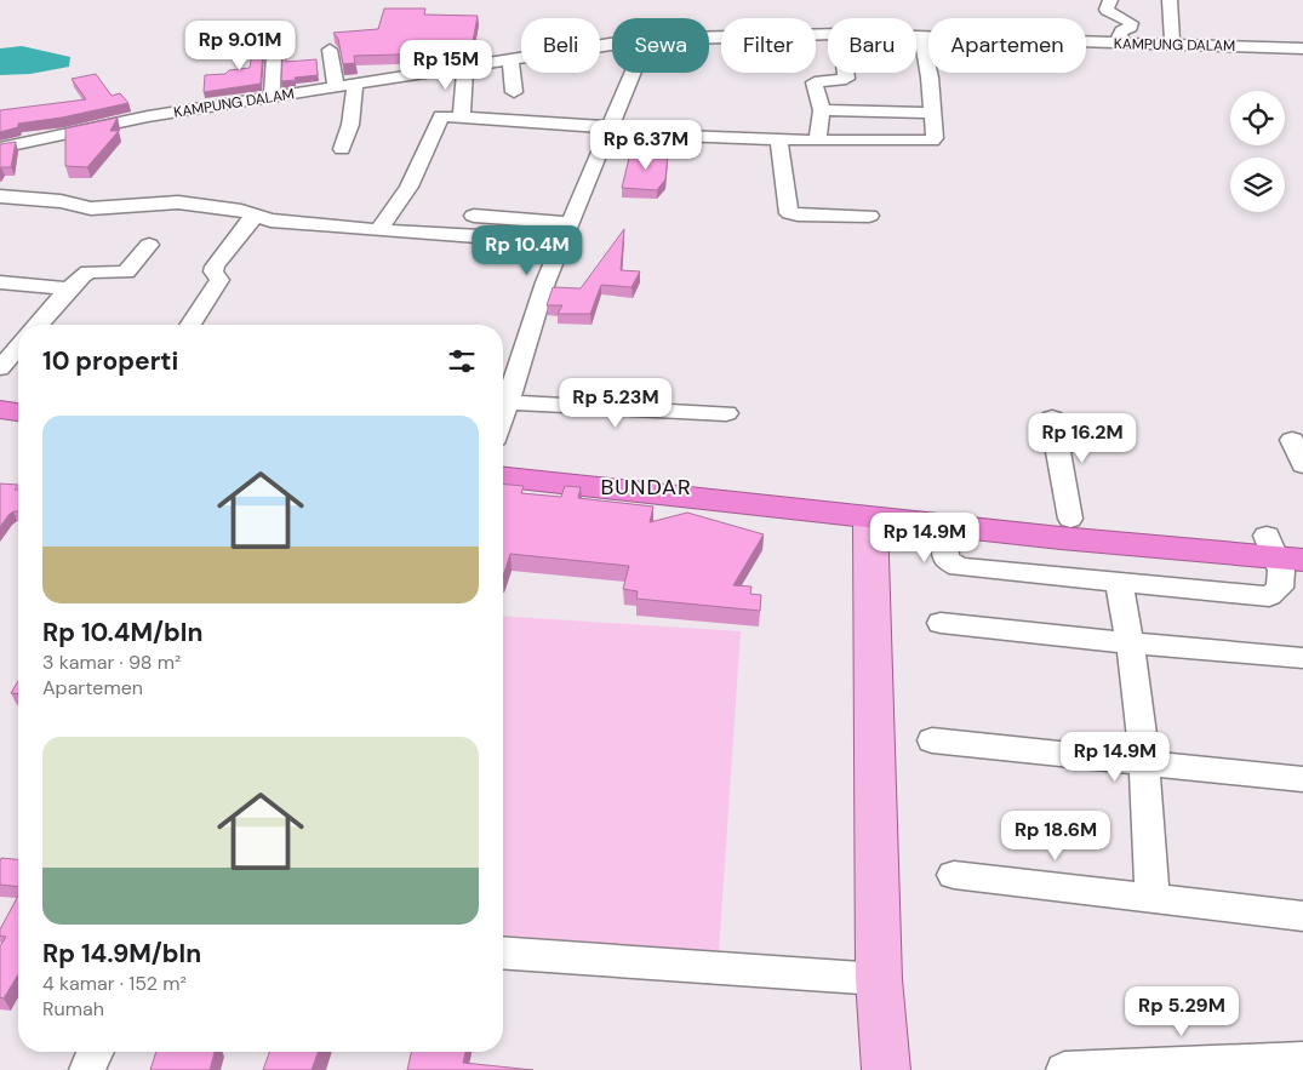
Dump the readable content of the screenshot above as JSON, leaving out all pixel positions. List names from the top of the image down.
{
  "streets": {
    "street": ["KAMPUNG DALAM"]
  },
  "districts": ["BUNDAR"],
  "page": {
    "chip": [
      "Beli",
      "Sewa",
      "Filter",
      "Baru",
      "Apartemen"
    ],
    "price": [
      "Rp 9.01M",
      "Rp 15M",
      "Rp 6.37M",
      "Rp 10.4M",
      "Rp 5.23M",
      "Rp 16.2M",
      "Rp 14.9M",
      "Rp 14.9M",
      "Rp 18.6M",
      "Rp 5.29M"
    ],
    "heading": "10 properti",
    "list": [
      {
        "name": "Rp 10.4M/bln",
        "note": "3 kamar · 98 m² · Apartemen"
      },
      {
        "name": "Rp 14.9M/bln",
        "note": "4 kamar · 152 m² · Rumah"
      }
    ]
  }
}
